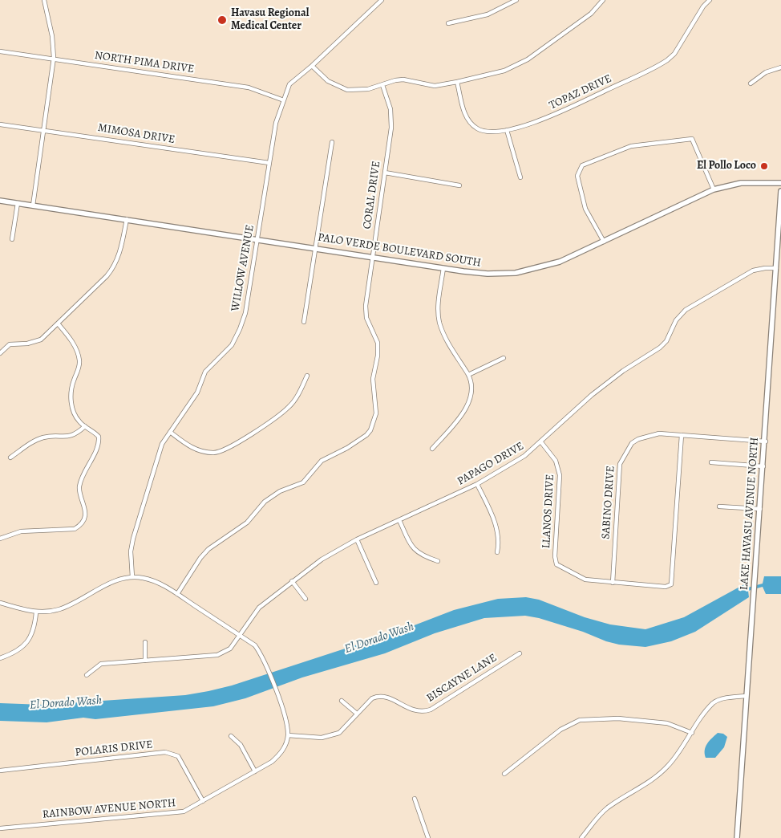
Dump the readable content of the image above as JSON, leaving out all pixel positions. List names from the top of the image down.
{
  "streets": {
    "main road": ["PALO VERDE BOULEVARD SOUTH", "LAKE HAVASU AVENUE NORTH"],
    "street": [
      "NORTH PIMA DRIVE",
      "TOPAZ DRIVE",
      "MIMOSA DRIVE",
      "CORAL DRIVE",
      "WILLOW AVENUE",
      "PAPAGO DRIVE",
      "SABINO DRIVE",
      "LLANOS DRIVE",
      "BISCAYNE LANE",
      "POLARIS DRIVE",
      "RAINBOW AVENUE NORTH"
    ]
  },
  "crossings": [
    ["NORTH PIMA DRIVE", "WILLOW AVENUE"],
    ["MIMOSA DRIVE", "WILLOW AVENUE"],
    ["CORAL DRIVE", "PALO VERDE BOULEVARD SOUTH"],
    ["PALO VERDE BOULEVARD SOUTH", "WILLOW AVENUE"],
    ["PAPAGO DRIVE", "LLANOS DRIVE"],
    ["PAPAGO DRIVE", "LAKE HAVASU AVENUE NORTH"],
    ["SABINO DRIVE", "LLANOS DRIVE"],
    ["SABINO DRIVE", "LAKE HAVASU AVENUE NORTH"],
    ["BISCAYNE LANE", "RAINBOW AVENUE NORTH"],
    ["POLARIS DRIVE", "RAINBOW AVENUE NORTH"]
  ],
  "water": ["El Dorado Wash"],
  "places": ["Havasu Regional Medical Center", "El Pollo Loco"]
}
